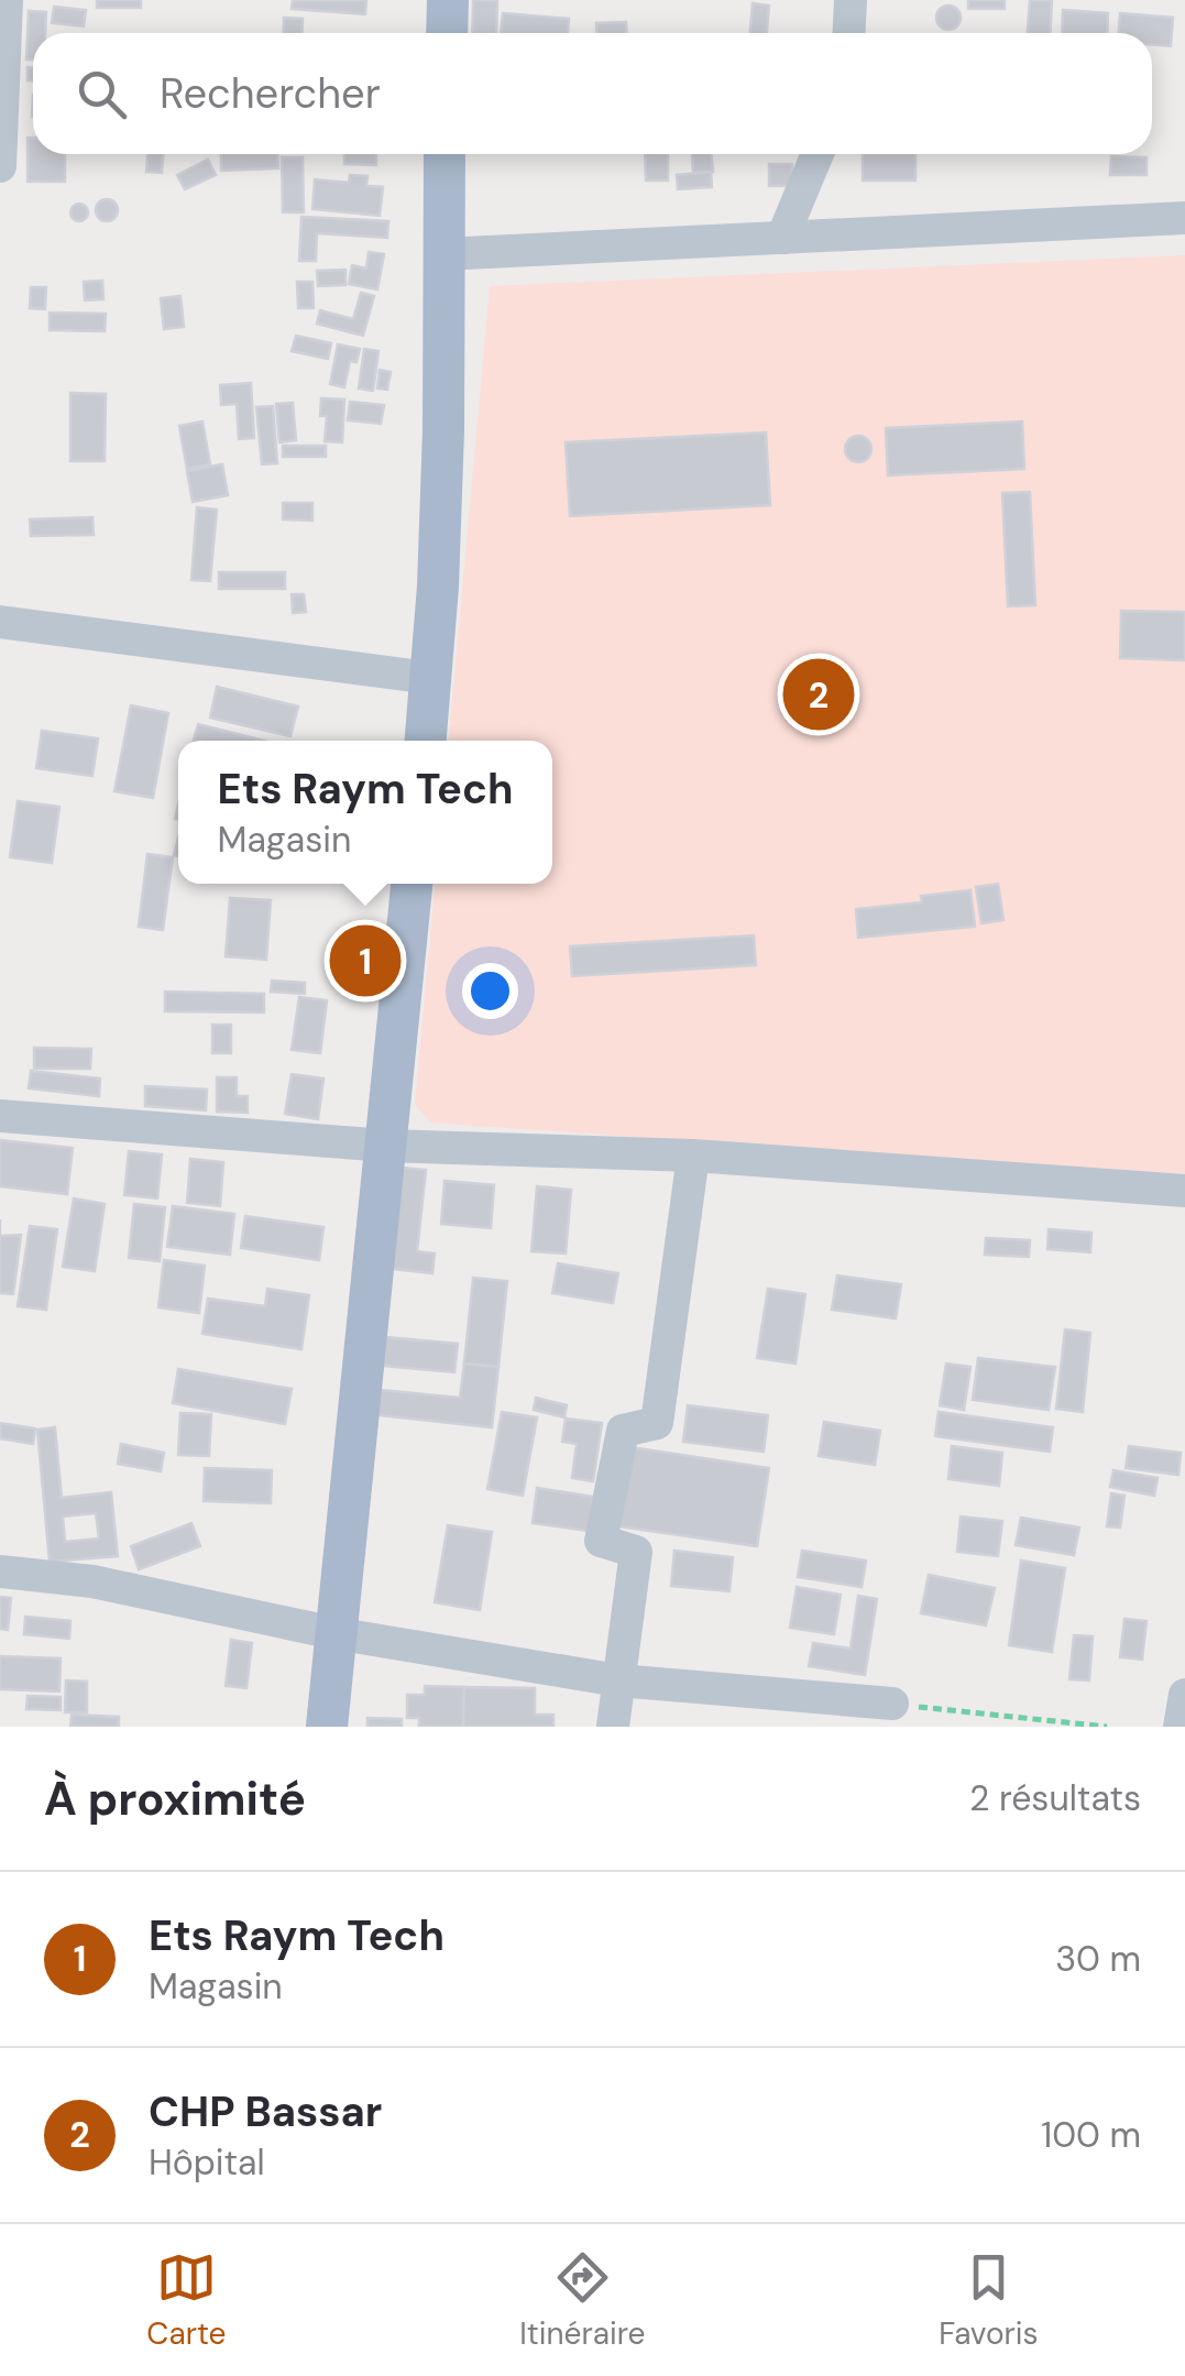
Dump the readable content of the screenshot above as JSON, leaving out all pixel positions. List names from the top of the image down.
{
  "page": {
    "search": "Rechercher",
    "pins": ["2", "1"],
    "popup": ["Ets Raym Tech", "Magasin"],
    "heading": ["À proximité", "2 résultats"],
    "list": [
      {
        "mark": "1",
        "name": "Ets Raym Tech",
        "note": "Magasin",
        "value": "30 m"
      },
      {
        "mark": "2",
        "name": "CHP Bassar",
        "note": "Hôpital",
        "value": "100 m"
      }
    ],
    "nav": ["Carte", "Itinéraire", "Favoris"]
  }
}
